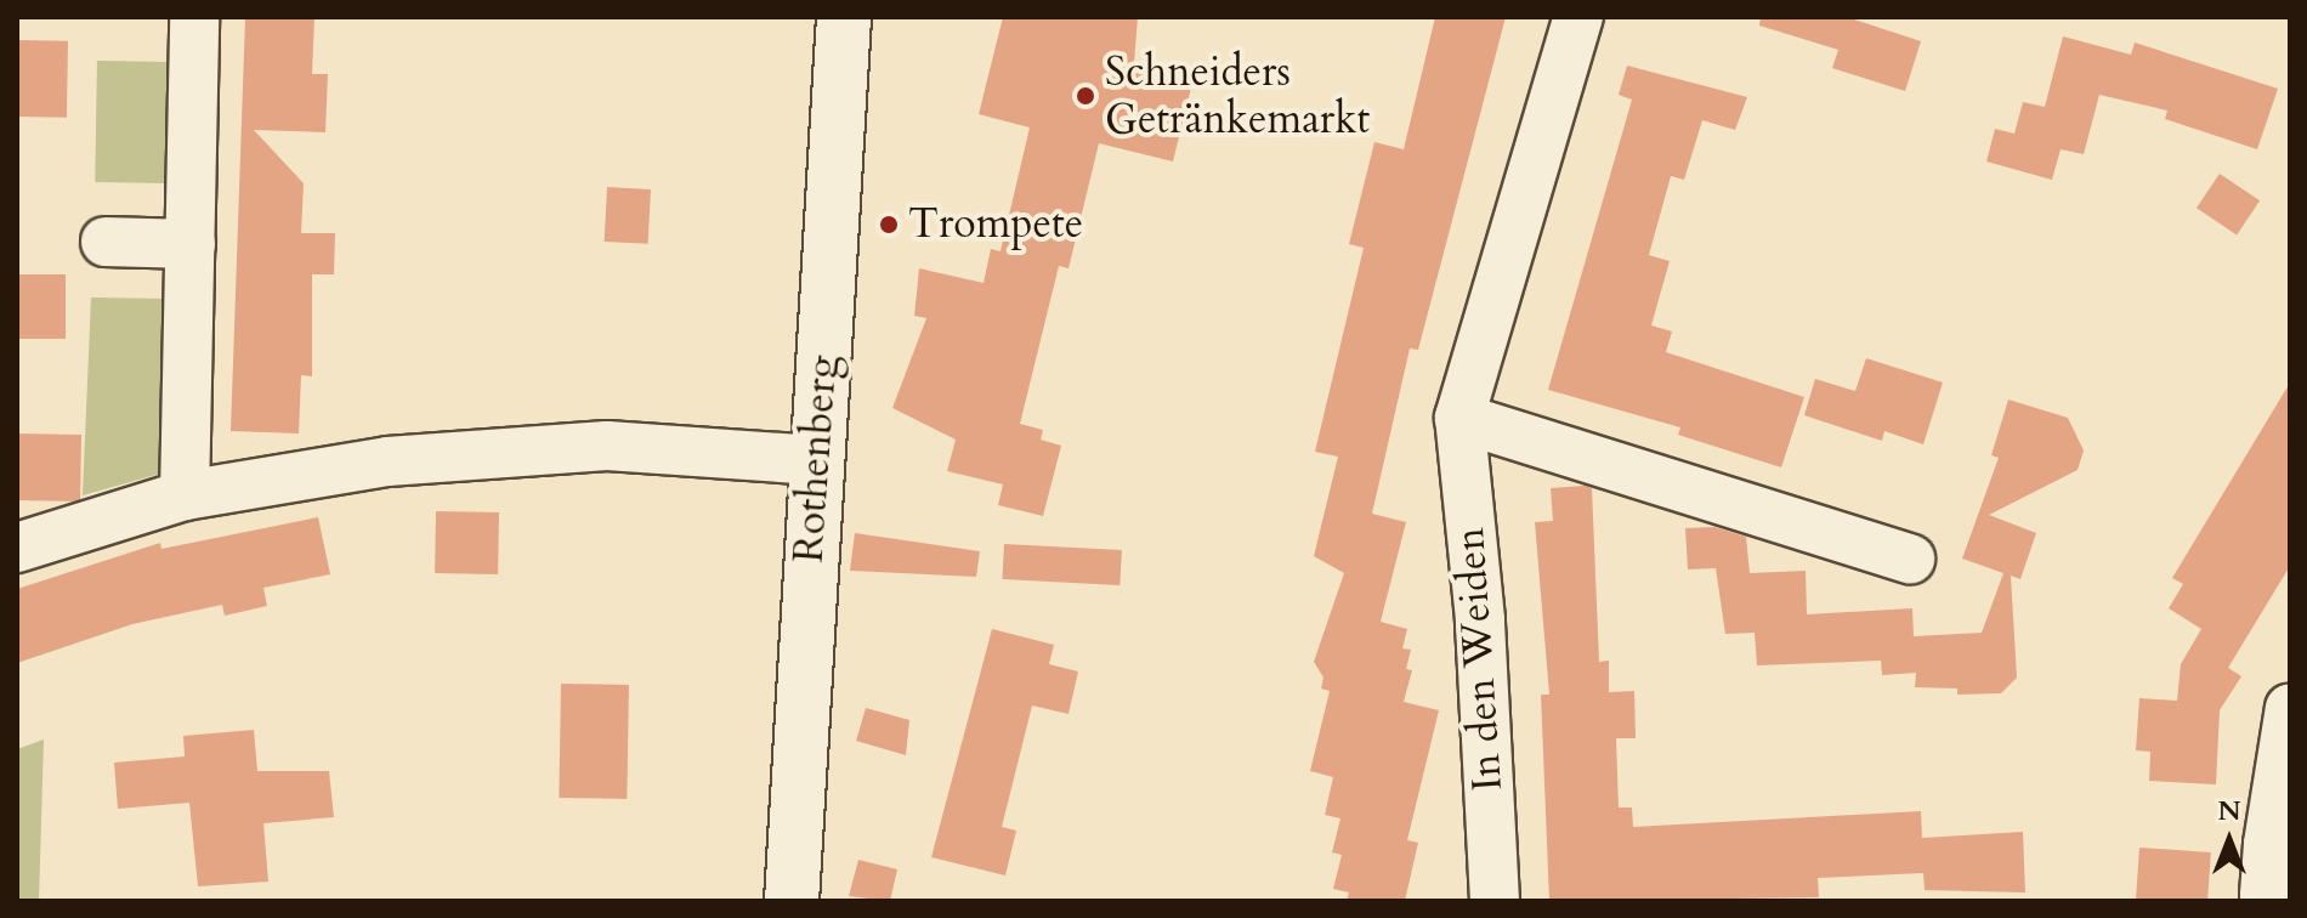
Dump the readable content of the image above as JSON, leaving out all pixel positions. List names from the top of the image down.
{
  "streets": {
    "street": ["Rothenberg", "In den Weiden"]
  },
  "places": ["Schneiders Getränkemarkt", "Trompete"],
  "north": "top"
}
